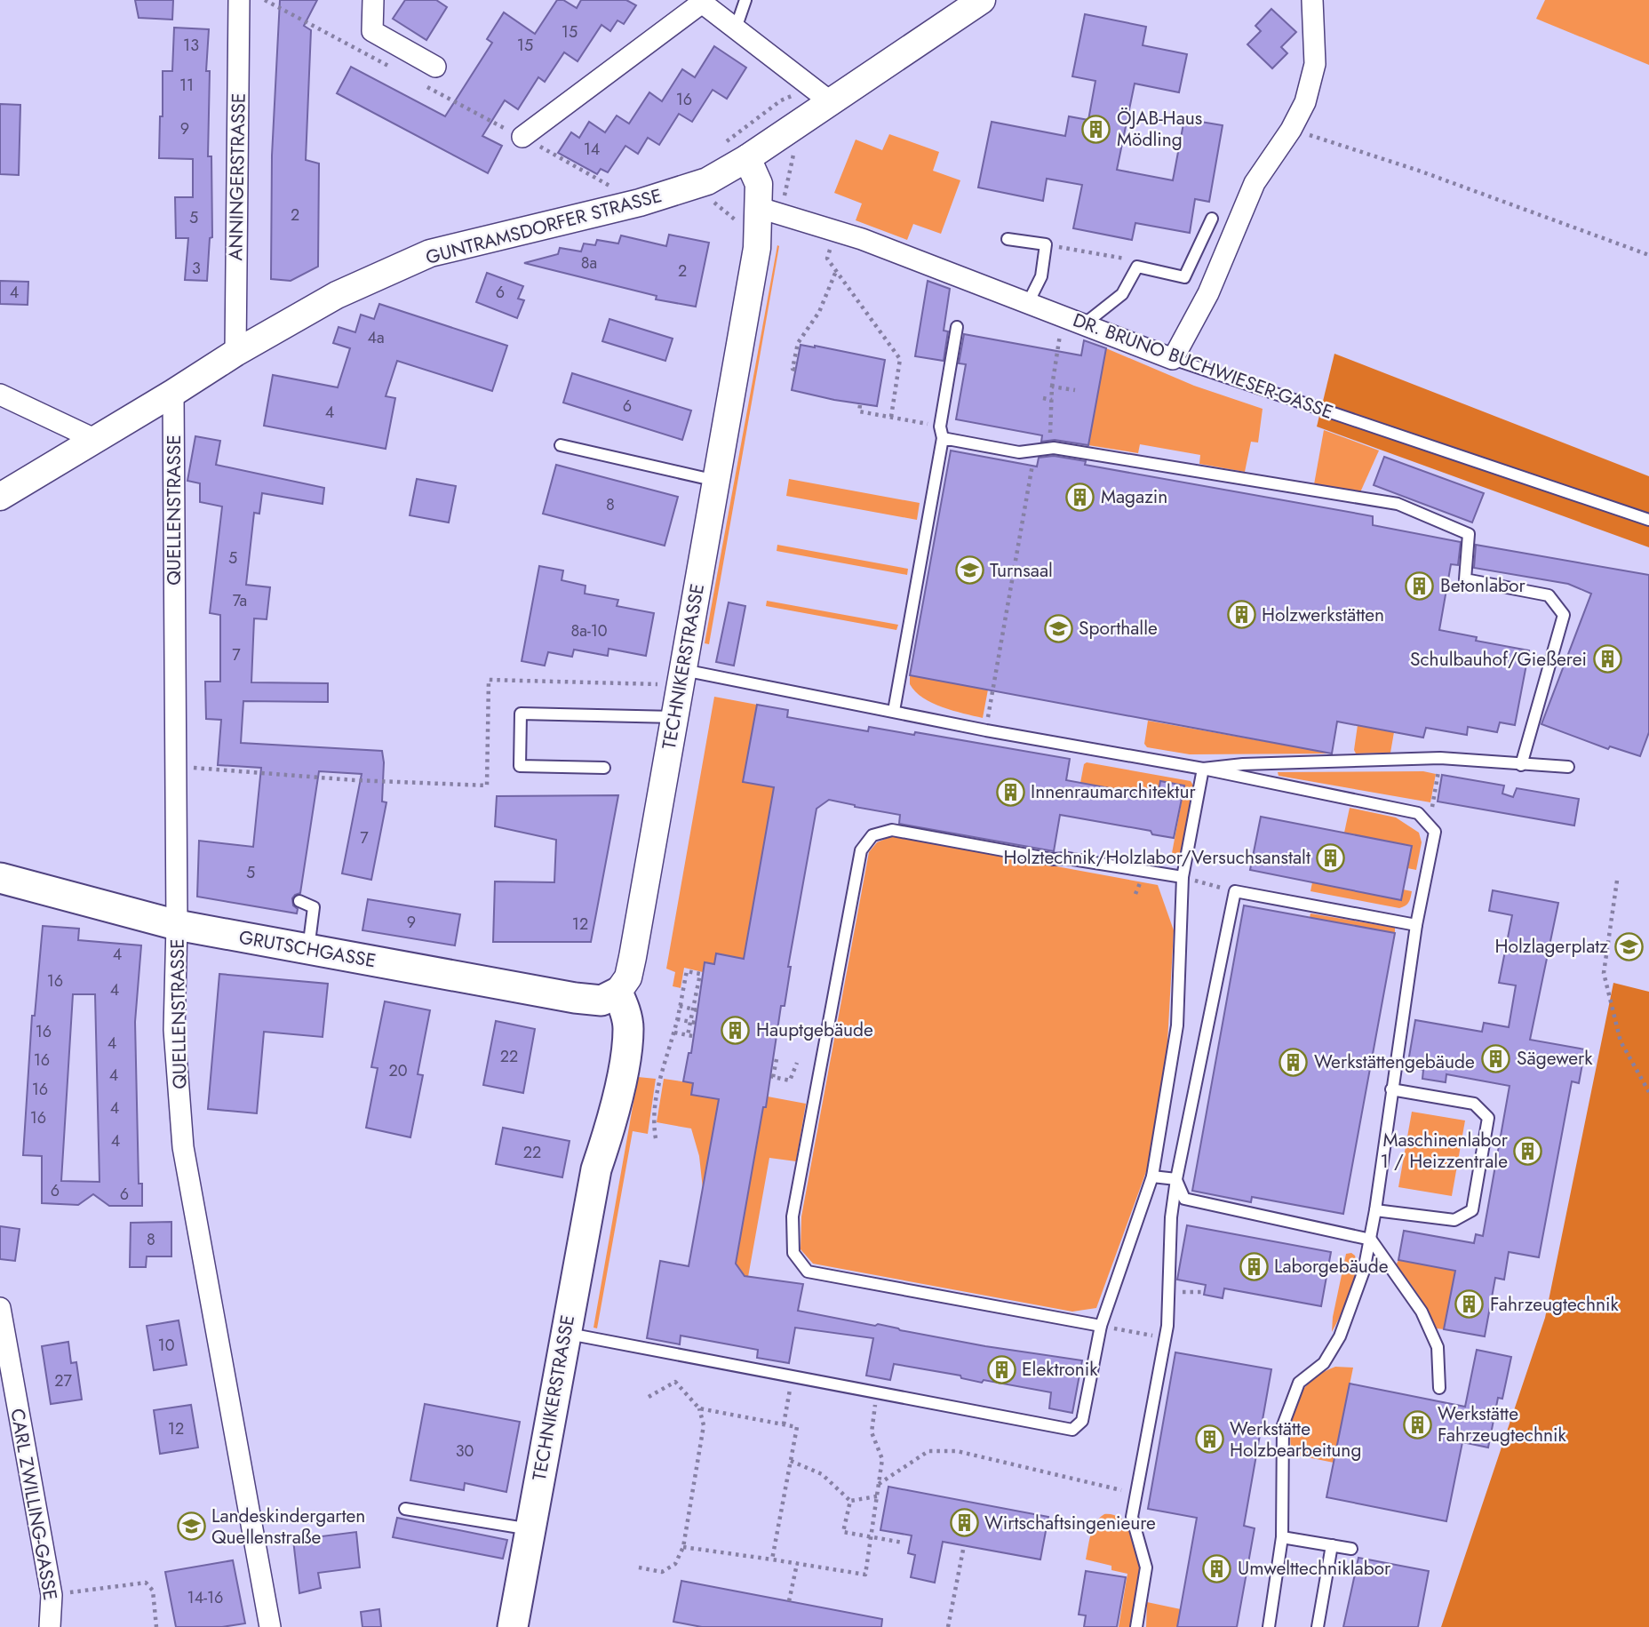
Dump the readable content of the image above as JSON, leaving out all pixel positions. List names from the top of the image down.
{
  "streets": {
    "main road": ["TECHNIKERSTRASSE", "GRUTSCHGASSE"],
    "street": [
      "ANNINGERSTRASSE",
      "GUNTRAMSDORFER STRASSE",
      "DR. BRUNO BUCHWIESER-GASSE",
      "QUELLENSTRASSE",
      "CARL ZWILLING-GASSE"
    ]
  },
  "crossings": [
    ["ANNINGERSTRASSE", "GUNTRAMSDORFER STRASSE"],
    ["GUNTRAMSDORFER STRASSE", "QUELLENSTRASSE"],
    ["GUNTRAMSDORFER STRASSE", "TECHNIKERSTRASSE"],
    ["DR. BRUNO BUCHWIESER-GASSE", "TECHNIKERSTRASSE"],
    ["QUELLENSTRASSE", "GRUTSCHGASSE"],
    ["TECHNIKERSTRASSE", "GRUTSCHGASSE"]
  ],
  "places": {
    "building": [
      "ÖJAB-Haus Mödling",
      "Magazin",
      "Betonlabor",
      "Holzwerkstätten",
      "Schulbauhof/Gießerei",
      "Innenraumarchitektur",
      "Holztechnik/Holzlabor/Versuchsanstalt",
      "Hauptgebäude",
      "Sägewerk",
      "Werkstättengebäude",
      "Maschinenlabor 1 / Heizzentrale",
      "Laborgebäude",
      "Fahrzeugtechnik",
      "Elektronik",
      "Werkstätte Fahrzeugtechnik",
      "Werkstätte Holzbearbeitung",
      "Wirtschaftsingenieure",
      "Umwelttechniklabor"
    ],
    "school or university": [
      "Turnsaal",
      "Sporthalle",
      "Holzlagerplatz",
      "Landeskindergarten Quellenstraße"
    ]
  },
  "house_numbers": [
    "15",
    "13",
    "15",
    "11",
    "16",
    "9",
    "14",
    "2",
    "5",
    "8a",
    "3",
    "2",
    "4",
    "6",
    "4a",
    "6",
    "4",
    "8",
    "5",
    "7a",
    "8a-10",
    "7",
    "7",
    "5",
    "9",
    "12",
    "4",
    "16",
    "4",
    "16",
    "4",
    "22",
    "16",
    "20",
    "4",
    "16",
    "4",
    "16",
    "4",
    "22",
    "6",
    "6",
    "8",
    "10",
    "27",
    "12",
    "30",
    "14-16"
  ]
}
